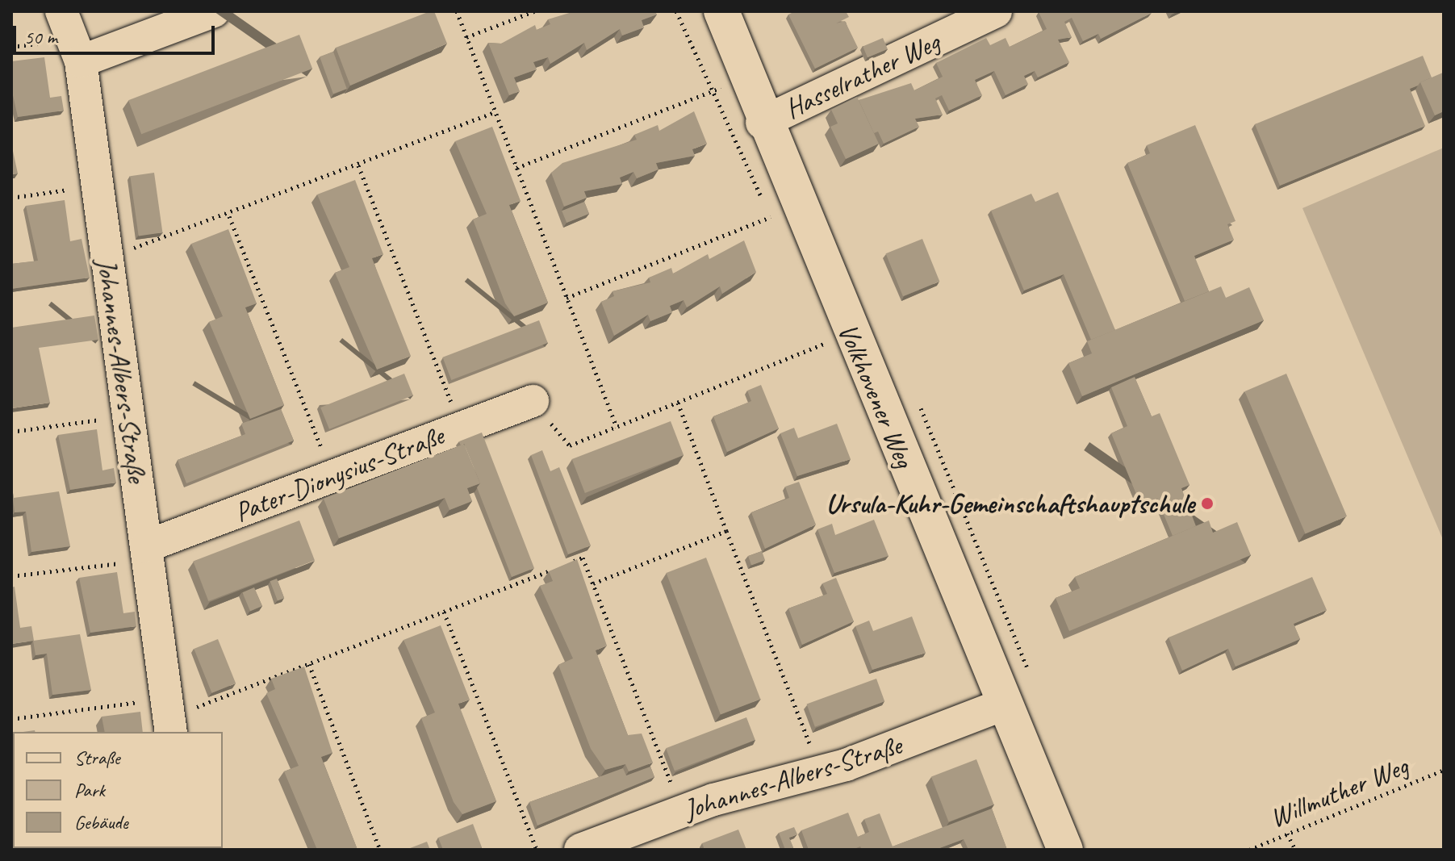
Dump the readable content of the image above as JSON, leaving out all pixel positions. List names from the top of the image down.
{
  "streets": {
    "street": [
      "Hasselrather Weg",
      "Johannes-Albers-Straße",
      "Volkhovener Weg",
      "Pater-Dionysius-Straße"
    ],
    "path": ["Willmuther Weg"]
  },
  "crossings": [
    ["Hasselrather Weg", "Volkhovener Weg"],
    ["Johannes-Albers-Straße", "Volkhovener Weg"],
    ["Johannes-Albers-Straße", "Pater-Dionysius-Straße"]
  ],
  "places": ["Ursula-Kuhr-Gemeinschaftshauptschule"],
  "legend": ["Straße", "Park", "Gebäude"],
  "scale_bar": "50 m"
}
